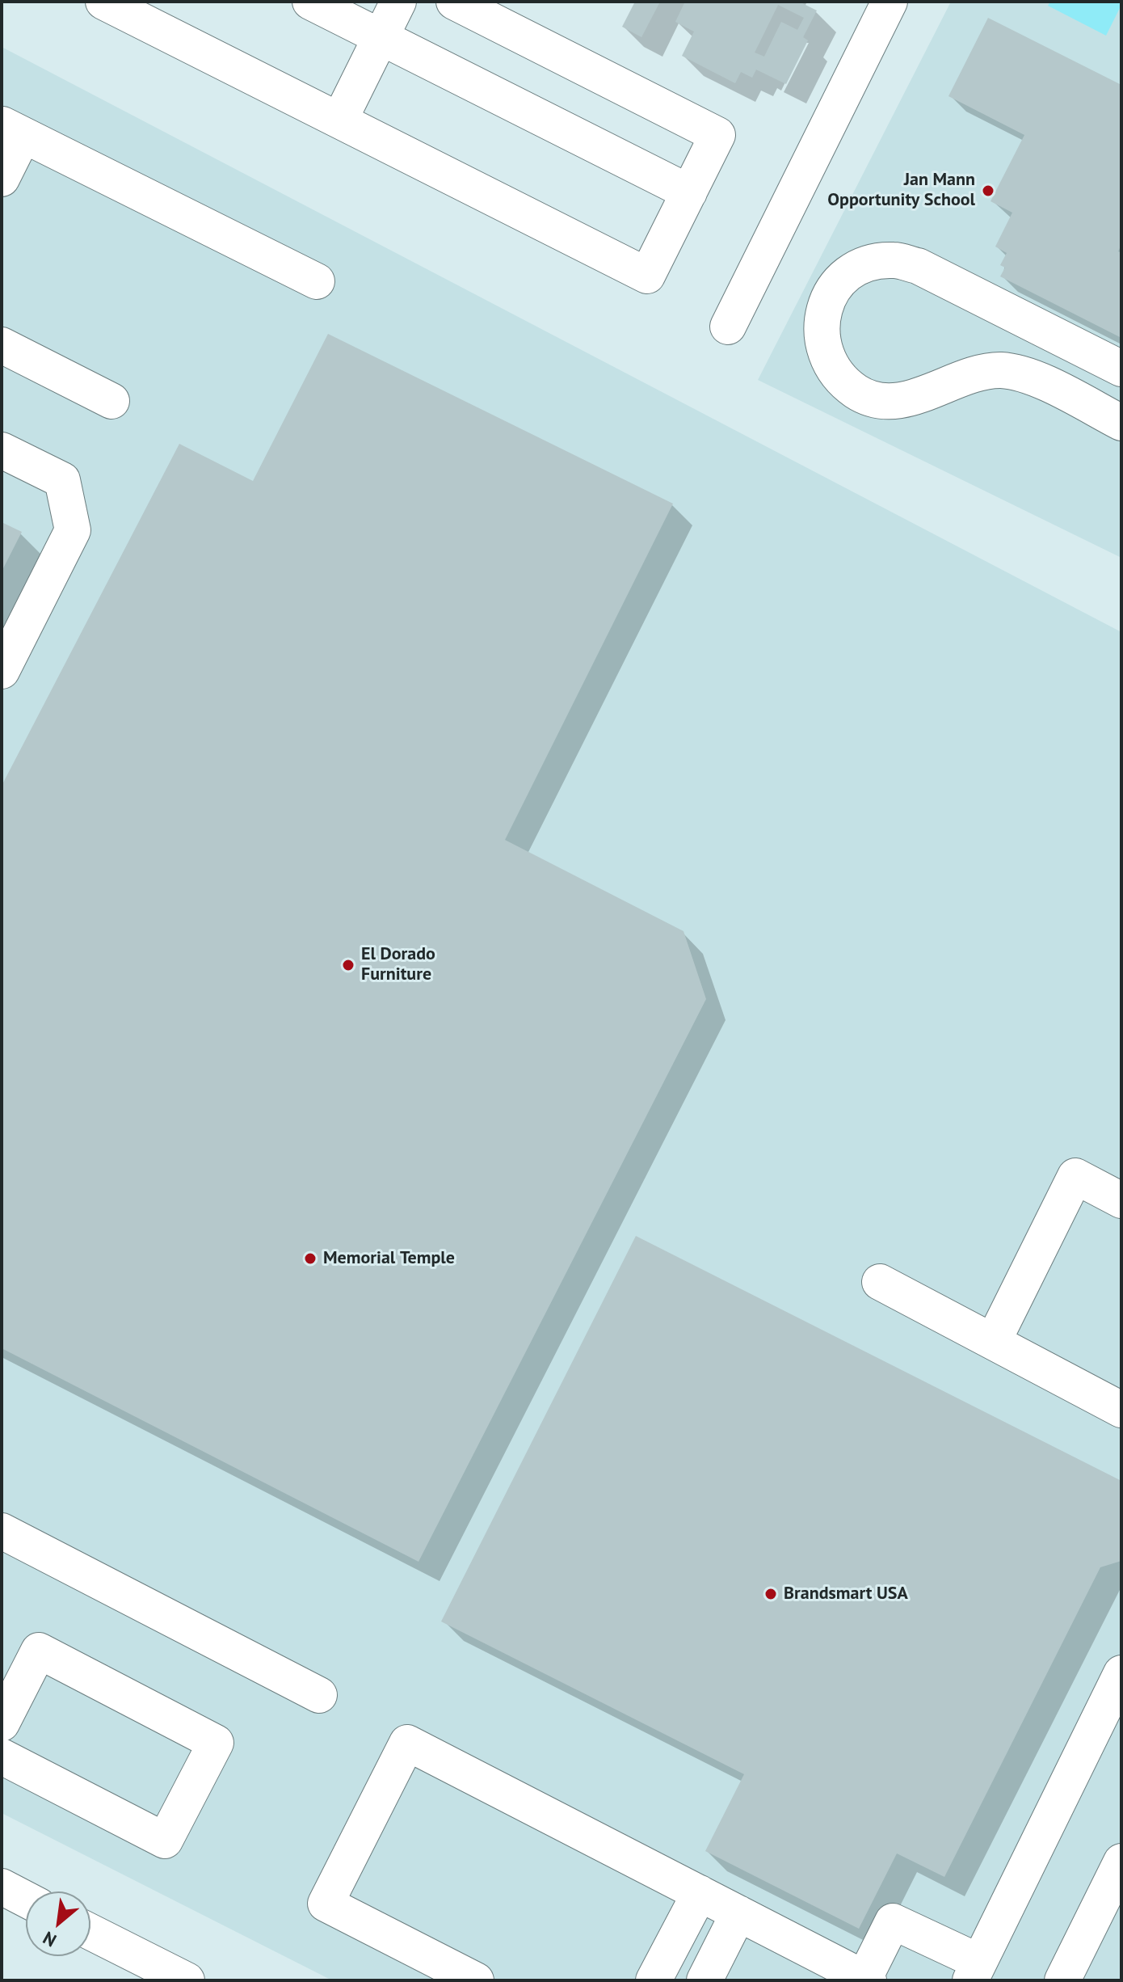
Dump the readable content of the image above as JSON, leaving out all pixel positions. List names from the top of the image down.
{
  "places": [
    "Jan Mann Opportunity School",
    "El Dorado Furniture",
    "Memorial Temple",
    "Brandsmart USA"
  ],
  "north": "bottom left"
}
